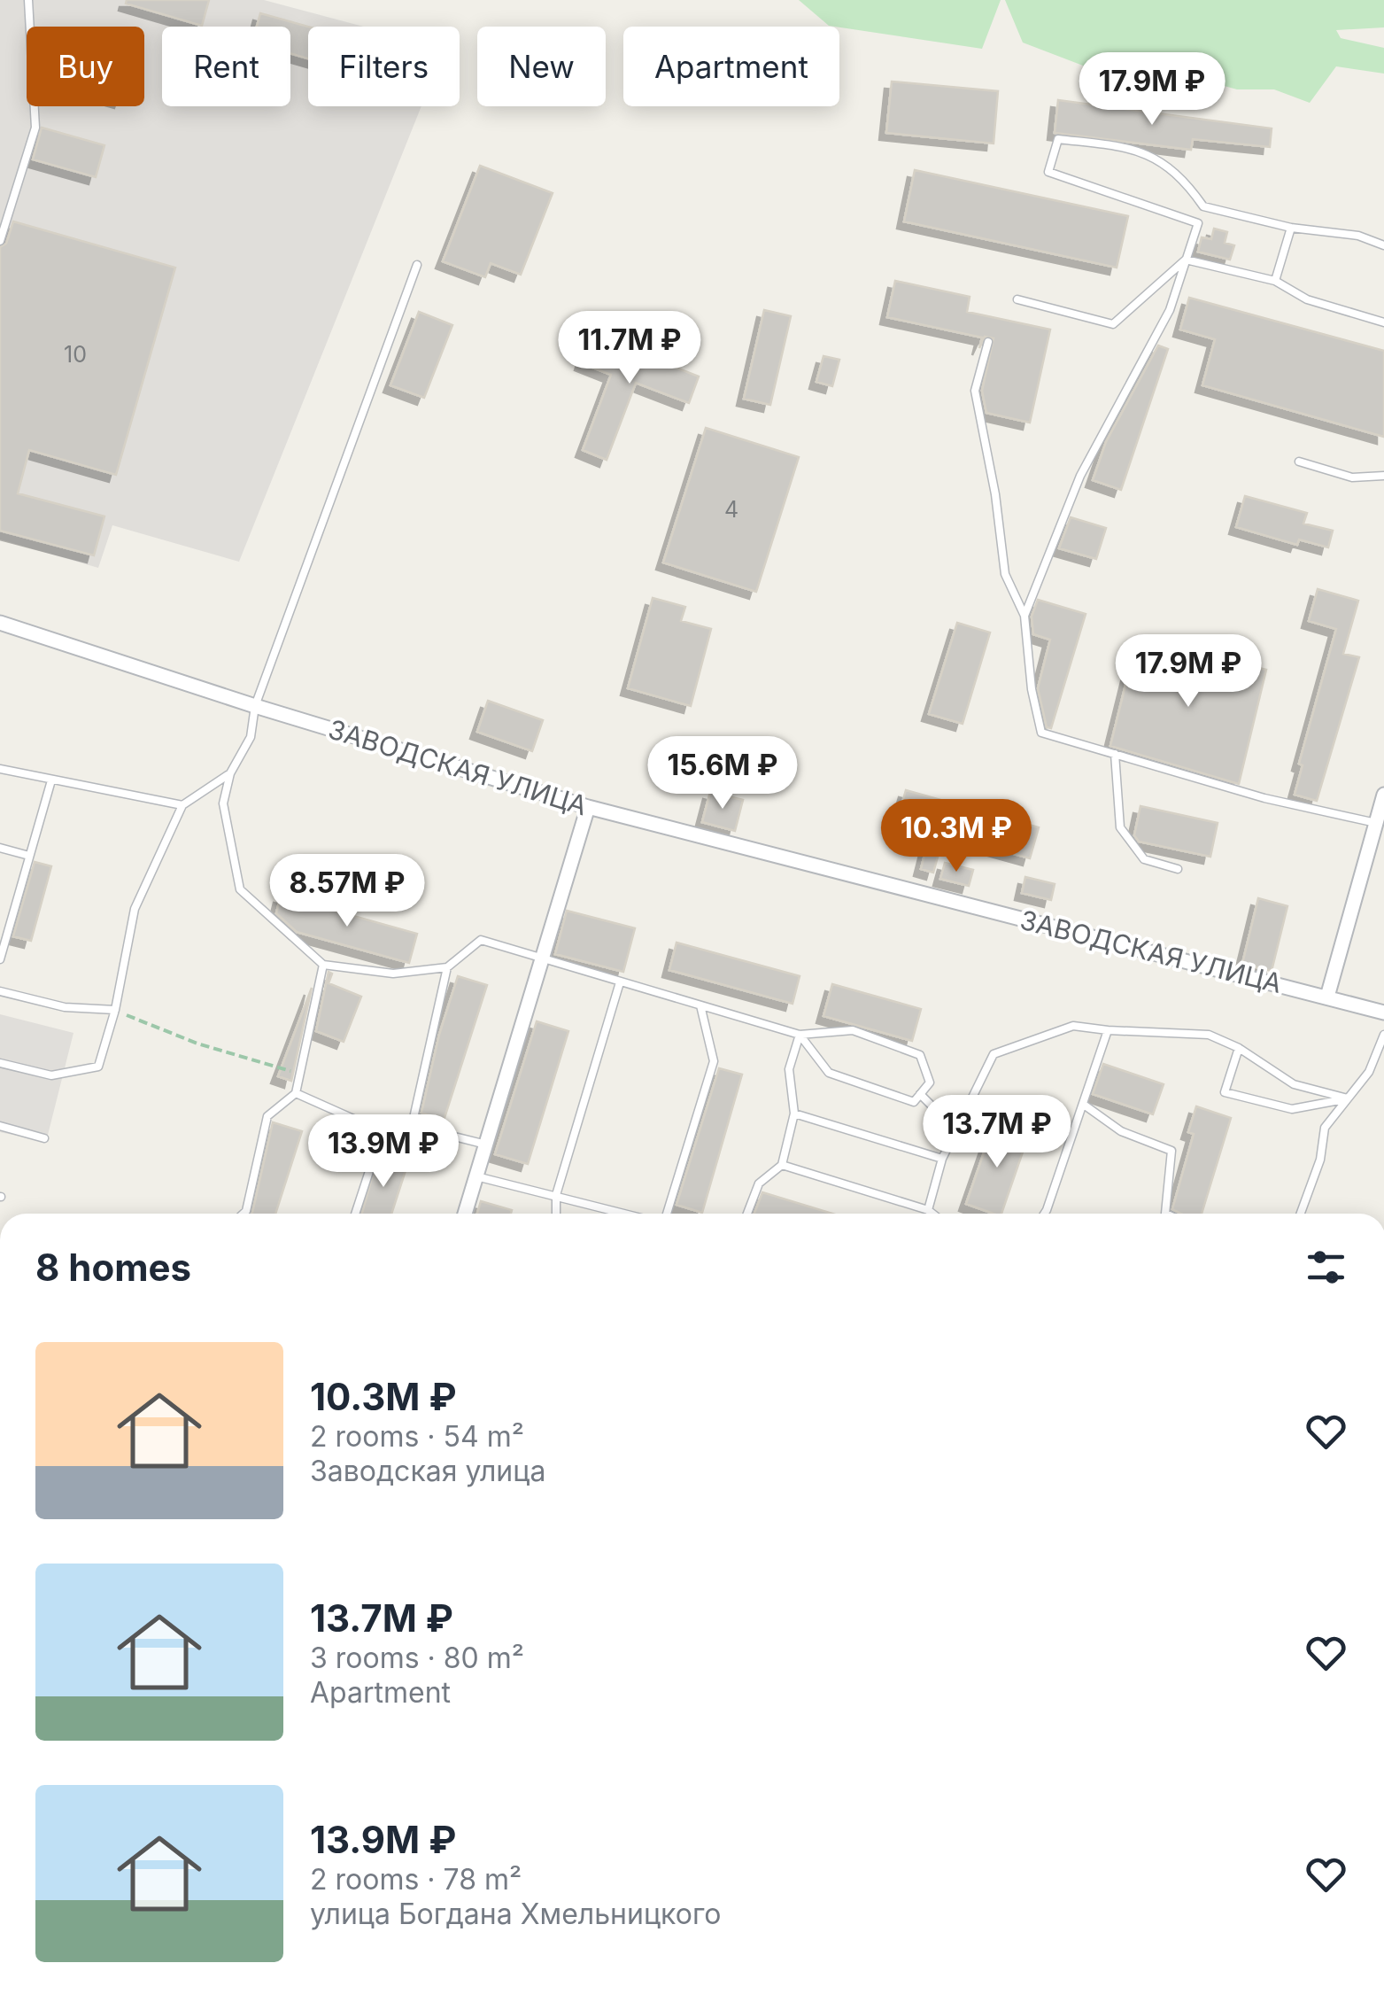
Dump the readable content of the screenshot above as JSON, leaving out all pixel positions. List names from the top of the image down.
{
  "streets": {
    "street": ["ЗАВОДСКАЯ УЛИЦА"]
  },
  "house_numbers": ["10", "4"],
  "page": {
    "chip": [
      "Buy",
      "Rent",
      "Filters",
      "New",
      "Apartment"
    ],
    "price": [
      "17.9M ₽",
      "11.7M ₽",
      "17.9M ₽",
      "15.6M ₽",
      "10.3M ₽",
      "8.57M ₽",
      "13.7M ₽",
      "13.9M ₽"
    ],
    "heading": "8 homes",
    "list": [
      {
        "name": "10.3M ₽",
        "note": "2 rooms · 54 m² · Заводская улица"
      },
      {
        "name": "13.7M ₽",
        "note": "3 rooms · 80 m² · Apartment"
      },
      {
        "name": "13.9M ₽",
        "note": "2 rooms · 78 m² · улица Богдана Хмельницкого"
      }
    ]
  }
}
